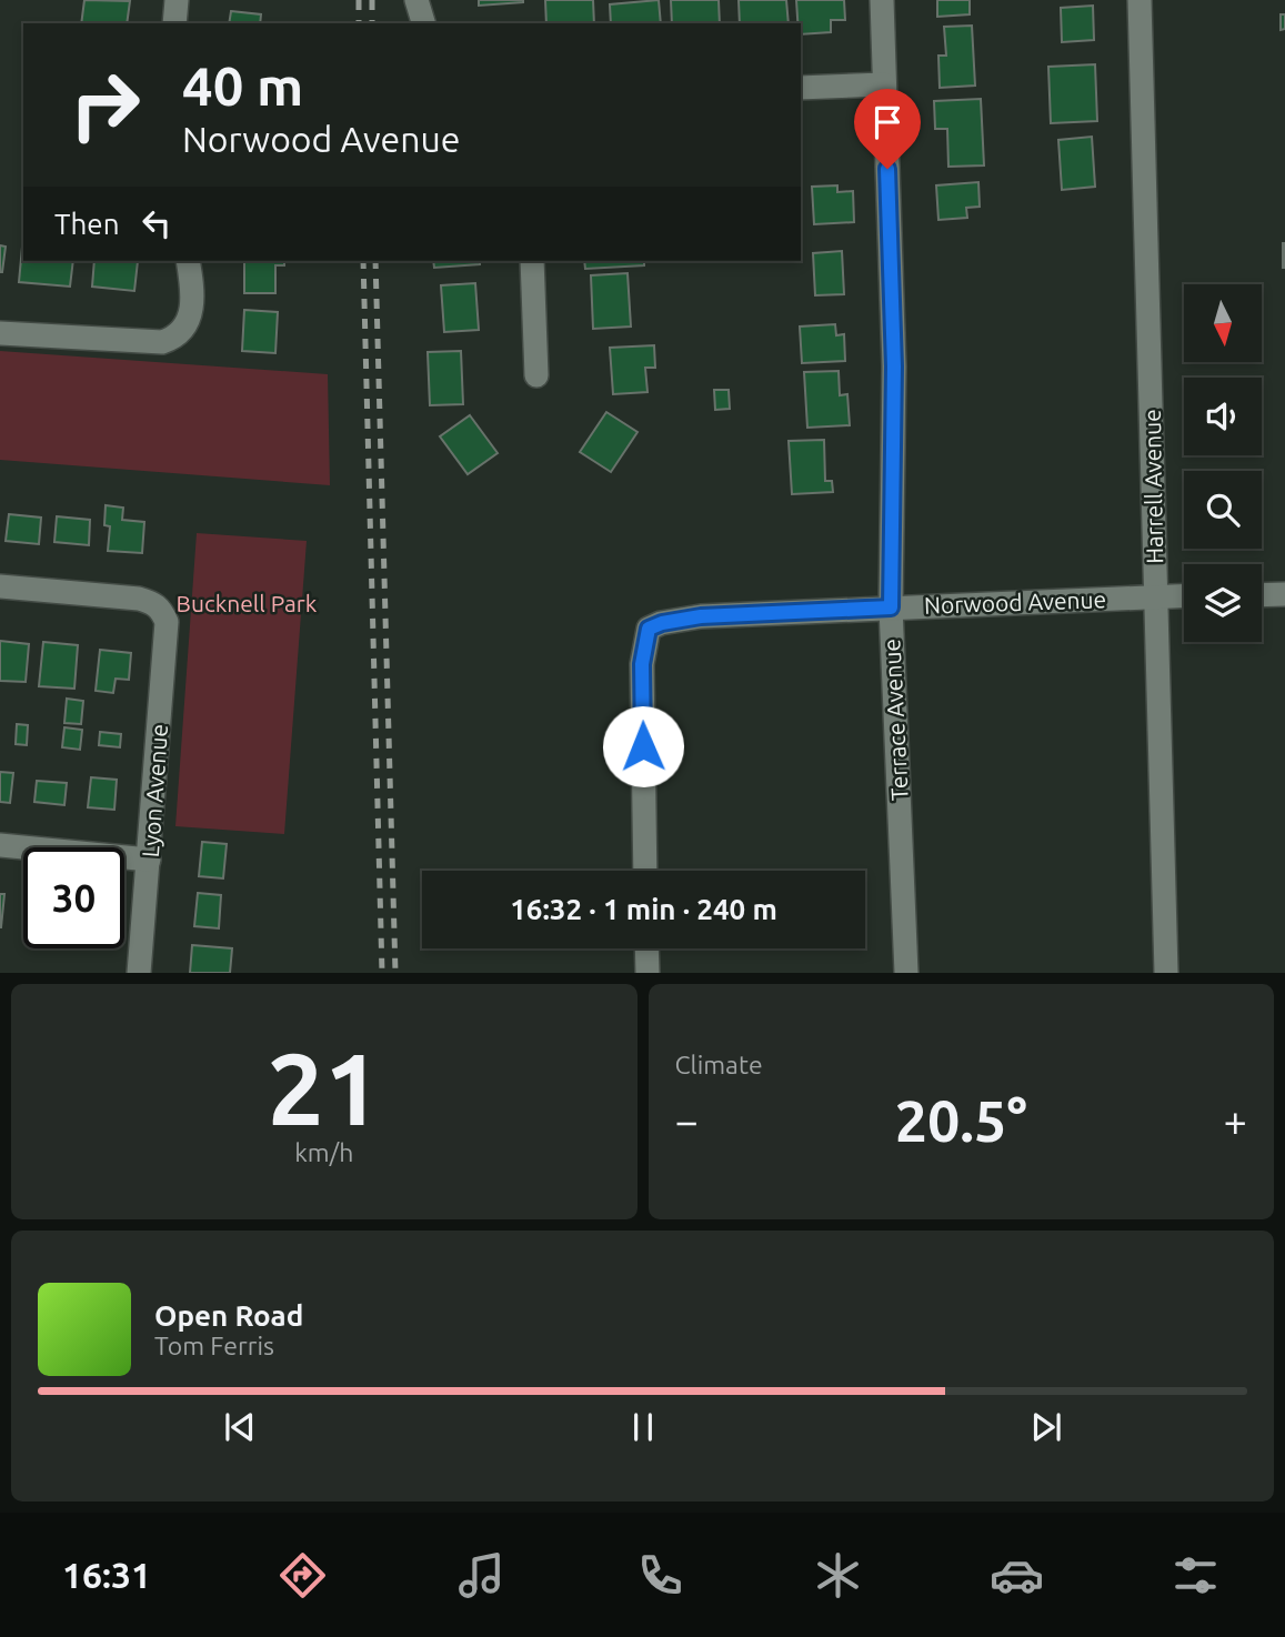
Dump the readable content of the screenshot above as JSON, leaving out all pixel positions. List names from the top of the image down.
{
  "streets": {
    "street": [
      "Harrell Avenue",
      "Norwood Avenue",
      "Terrace Avenue",
      "Lyon Avenue"
    ]
  },
  "crossings": [
    ["Harrell Avenue", "Norwood Avenue"],
    ["Norwood Avenue", "Terrace Avenue"]
  ],
  "parks": ["Bucknell Park"],
  "north": "bottom",
  "page": {
    "turn": ["40 m", "Norwood Avenue"],
    "then": "Then",
    "limit": "30",
    "trip": "16:32 · 1 min · 240 m",
    "tile": [
      ["21", "km/h"],
      "Climate"
    ],
    "heat": ["−", "20.5°", "+"],
    "song": ["Open Road", "Tom Ferris"],
    "tabs": "16:31"
  }
}
